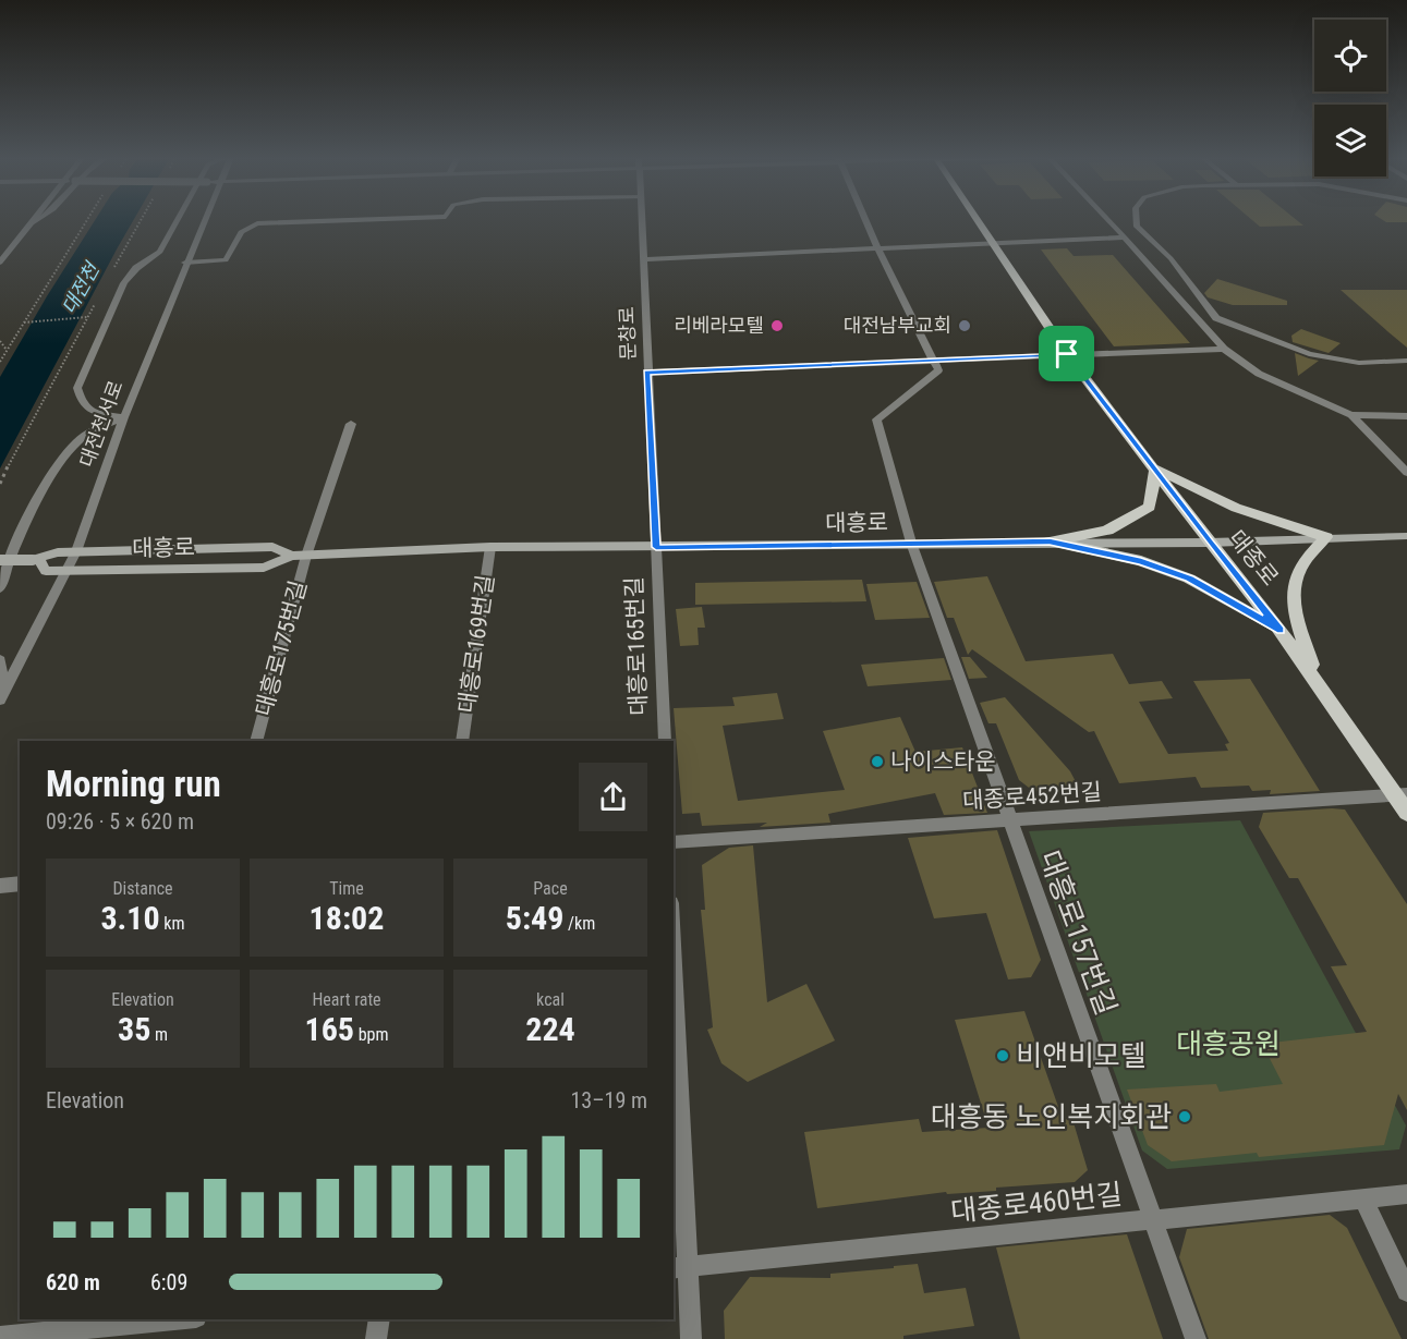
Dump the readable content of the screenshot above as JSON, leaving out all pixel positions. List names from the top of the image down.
{
  "streets": {
    "main road": ["대흥로", "대종로"],
    "street": [
      "문창로",
      "대전천서로",
      "대흥로169번길",
      "대흥로165번길",
      "대흥로175번길",
      "대종로452번길",
      "대흥로157번길",
      "대종로460번길"
    ]
  },
  "crossings": [
    ["문창로", "대흥로"],
    ["문창로", "대흥로165번길"],
    ["대전천서로", "대흥로"],
    ["대흥로", "대종로"],
    ["대흥로", "대흥로169번길"],
    ["대흥로", "대흥로165번길"],
    ["대흥로", "대흥로175번길"],
    ["대흥로", "대흥로157번길"],
    ["대종로", "대종로452번길"],
    ["대종로452번길", "대흥로157번길"],
    ["대흥로157번길", "대종로460번길"]
  ],
  "water": ["대전천"],
  "parks": ["대흥공원"],
  "places": [
    "리베라모텔",
    "대전남부교회",
    "나이스타운",
    "비앤비모텔",
    "대흥동 노인복지회관"
  ],
  "page": {
    "heading": ["Morning run", "09:26 · 5 × 620 m"],
    "stats": [
      ["Distance", "3.10 km"],
      ["Time", "18:02"],
      ["Pace", "5:49 /km"],
      ["Elevation", "35 m"],
      ["Heart rate", "165 bpm"],
      ["kcal", "224"]
    ],
    "chart": ["Elevation", "13–19 m"],
    "list": [
      {
        "name": "620 m",
        "note": "6:09"
      }
    ]
  }
}
